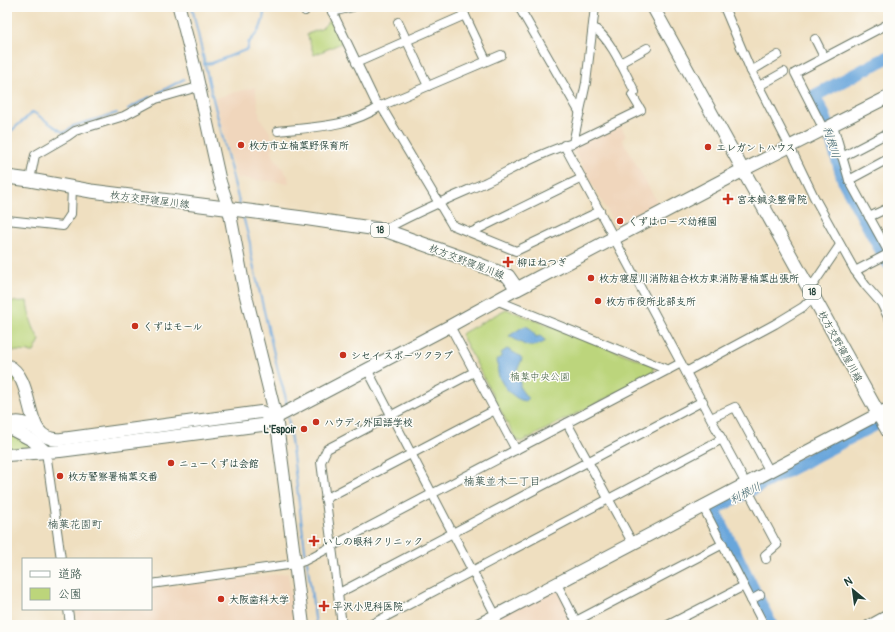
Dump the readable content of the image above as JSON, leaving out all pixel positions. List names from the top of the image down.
{
  "streets": {
    "main road": ["枚方交野寝屋川線", "18"]
  },
  "districts": ["楠葉並木二丁目", "楠葉花園町"],
  "water": ["利根川"],
  "parks": ["楠葉中央公園"],
  "places": {
    "other": [
      "枚方市立楠葉野保育所",
      "エレガントハウス",
      "くずはローズ幼稚園",
      "枚方寝屋川消防組合枚方東消防署楠葉出張所",
      "枚方市役所北部支所",
      "くずはモール",
      "シセイ スポーツクラブ",
      "ハウディ外国語学校",
      "L'Espoir",
      "ニューくずは会館",
      "枚方警察署楠葉交番",
      "大阪歯科大学"
    ],
    "health": [
      "宮本鍼灸整骨院",
      "柳ほねつぎ",
      "いしの眼科クリニック",
      "平沢小児科医院"
    ]
  },
  "legend": ["道路", "公園"],
  "north": "top left"
}
